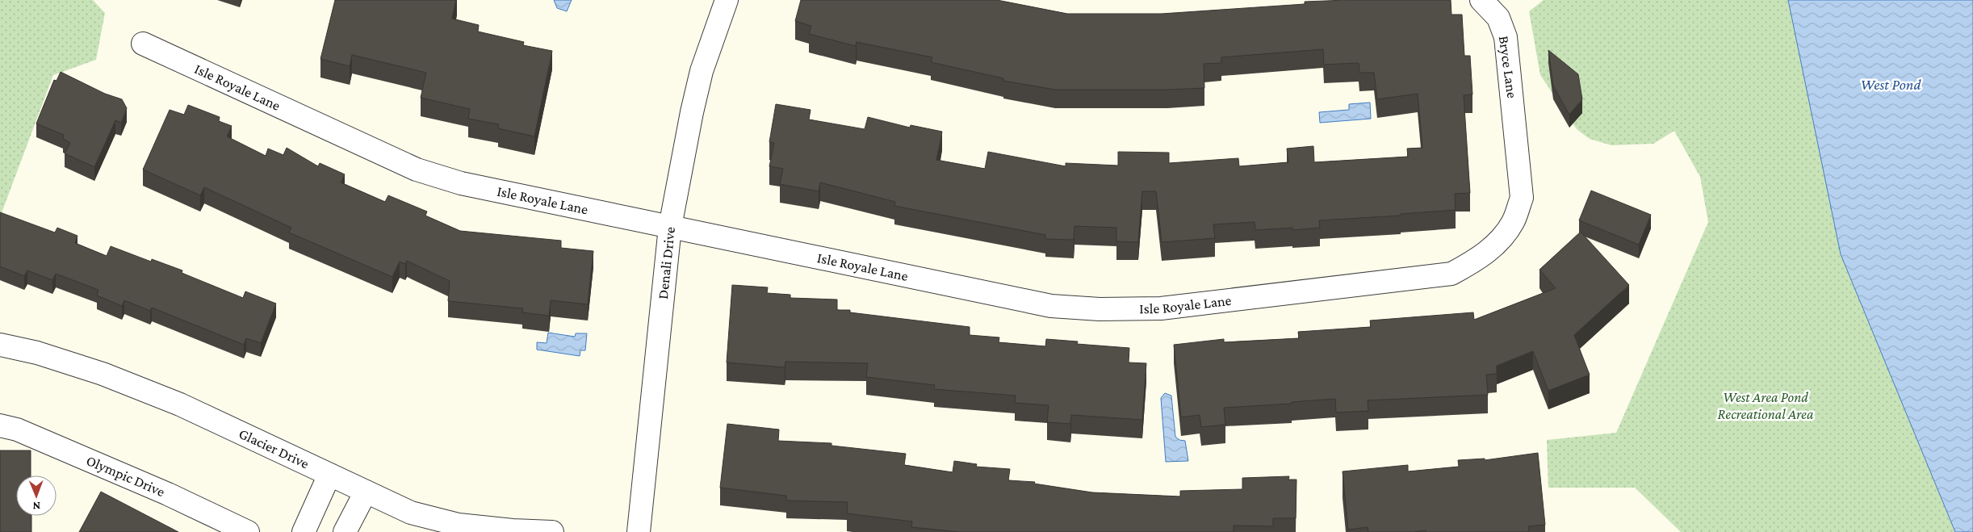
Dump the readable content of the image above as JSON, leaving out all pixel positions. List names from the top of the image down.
{
  "streets": {
    "street": [
      "Bryce Lane",
      "Isle Royale Lane",
      "Denali Drive",
      "Glacier Drive",
      "Olympic Drive"
    ]
  },
  "crossings": [
    ["Bryce Lane", "Isle Royale Lane"],
    ["Isle Royale Lane", "Denali Drive"]
  ],
  "water": ["West Pond"],
  "parks": ["West Area Pond Recreational Area"],
  "north": "bottom"
}
